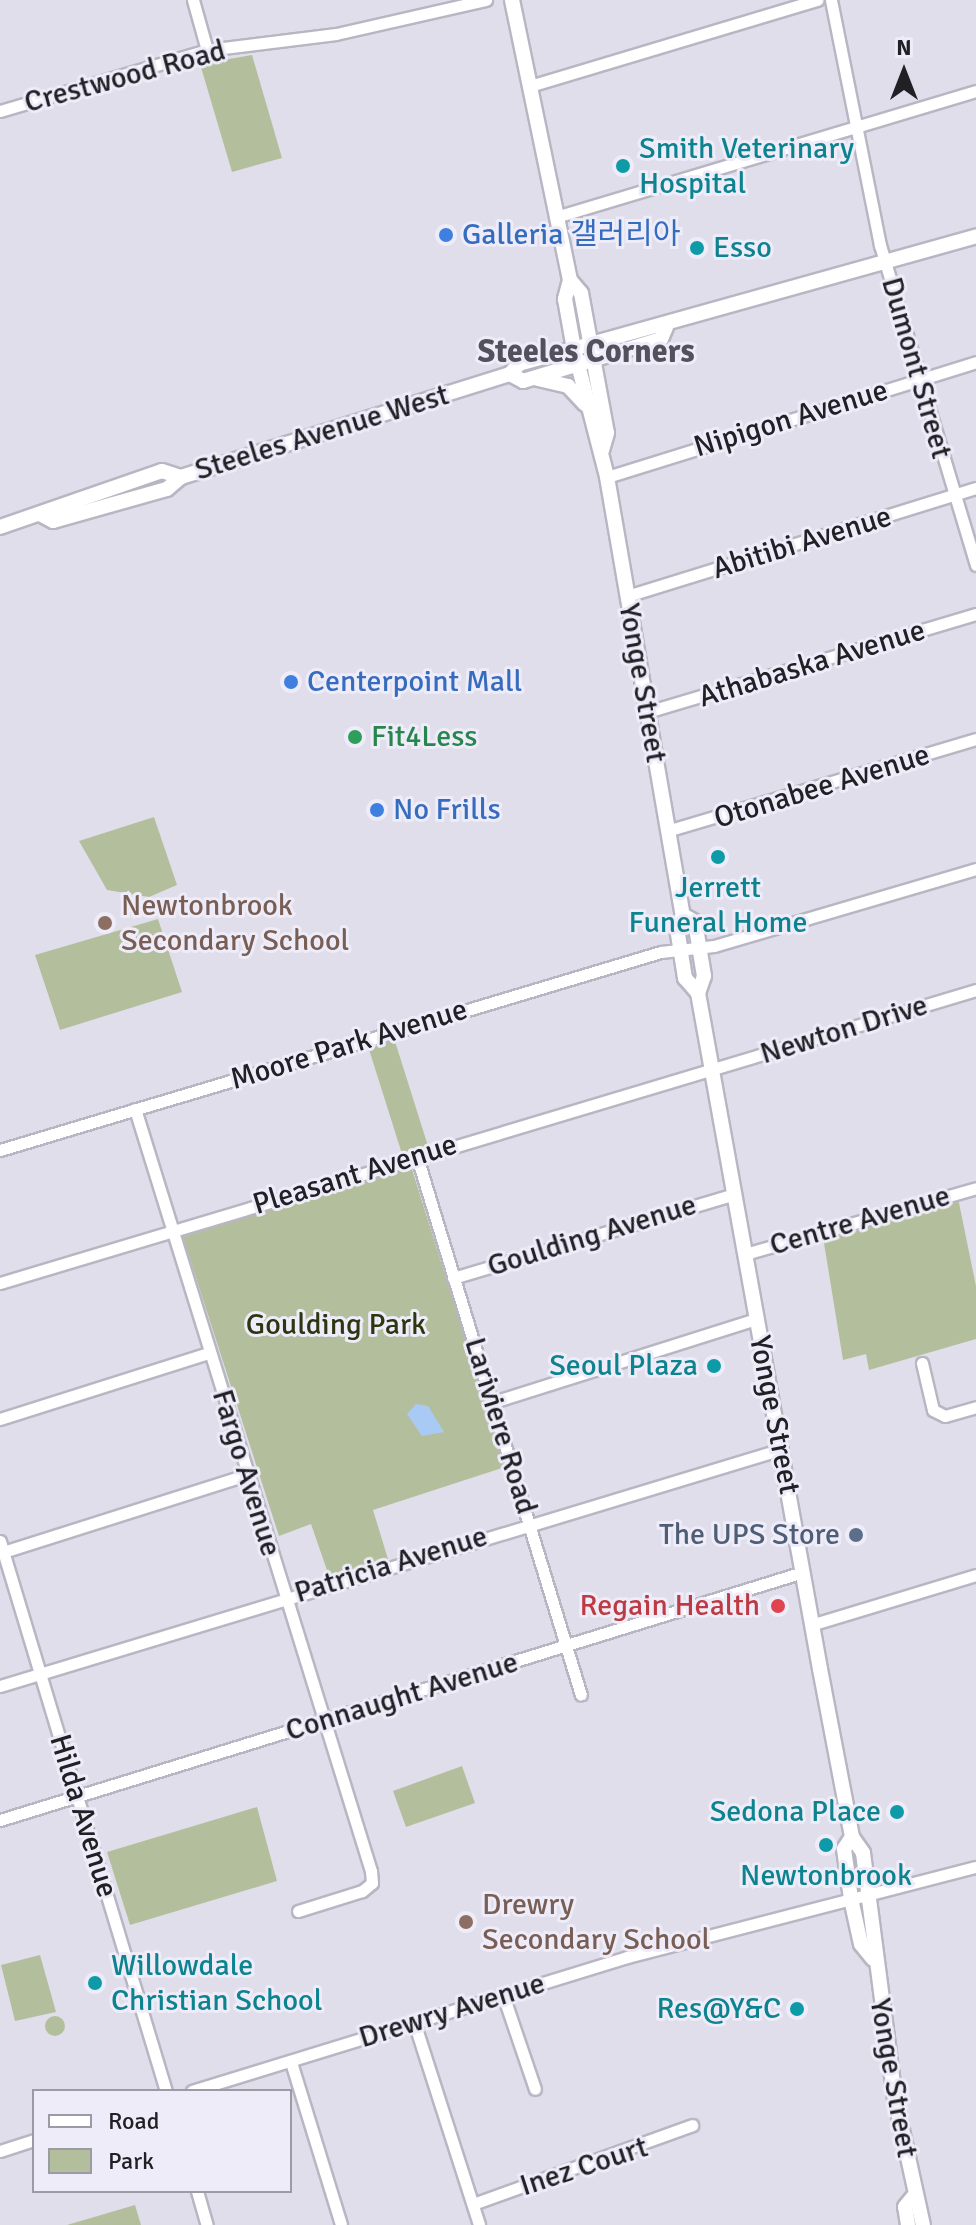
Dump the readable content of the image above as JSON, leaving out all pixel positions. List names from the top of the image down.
{
  "streets": {
    "main road": ["Steeles Avenue West", "Yonge Street"],
    "street": [
      "Crestwood Road",
      "Dumont Street",
      "Nipigon Avenue",
      "Abitibi Avenue",
      "Athabaska Avenue",
      "Otonabee Avenue",
      "Newton Drive",
      "Moore Park Avenue",
      "Pleasant Avenue",
      "Centre Avenue",
      "Goulding Avenue",
      "Lariviere Road",
      "Fargo Avenue",
      "Patricia Avenue",
      "Connaught Avenue",
      "Hilda Avenue",
      "Drewry Avenue",
      "Inez Court"
    ]
  },
  "crossings": [
    ["Dumont Street", "Nipigon Avenue"],
    ["Dumont Street", "Abitibi Avenue"],
    ["Nipigon Avenue", "Yonge Street"],
    ["Steeles Avenue West", "Yonge Street"],
    ["Abitibi Avenue", "Yonge Street"],
    ["Athabaska Avenue", "Yonge Street"],
    ["Yonge Street", "Otonabee Avenue"],
    ["Yonge Street", "Newton Drive"],
    ["Yonge Street", "Moore Park Avenue"],
    ["Yonge Street", "Pleasant Avenue"],
    ["Yonge Street", "Centre Avenue"],
    ["Yonge Street", "Goulding Avenue"],
    ["Yonge Street", "Patricia Avenue"],
    ["Yonge Street", "Connaught Avenue"],
    ["Yonge Street", "Drewry Avenue"],
    ["Newton Drive", "Pleasant Avenue"],
    ["Moore Park Avenue", "Fargo Avenue"],
    ["Pleasant Avenue", "Lariviere Road"],
    ["Pleasant Avenue", "Fargo Avenue"],
    ["Goulding Avenue", "Lariviere Road"],
    ["Lariviere Road", "Patricia Avenue"],
    ["Lariviere Road", "Connaught Avenue"],
    ["Fargo Avenue", "Patricia Avenue"],
    ["Fargo Avenue", "Connaught Avenue"],
    ["Patricia Avenue", "Hilda Avenue"],
    ["Connaught Avenue", "Hilda Avenue"]
  ],
  "districts": ["Steeles Corners"],
  "parks": ["Goulding Park"],
  "places": [
    "Smith Veterinary Hospital",
    "Galleria 갤러리아",
    "Esso",
    "Centerpoint Mall",
    "Fit4Less",
    "No Frills",
    "Jerrett Funeral Home",
    "Newtonbrook Secondary School",
    "Seoul Plaza",
    "The UPS Store",
    "Regain Health",
    "Sedona Place",
    "Newtonbrook",
    "Drewry Secondary School",
    "Willowdale Christian School",
    "Res@Y&C"
  ],
  "legend": ["Road", "Park"],
  "north": "top"
}
